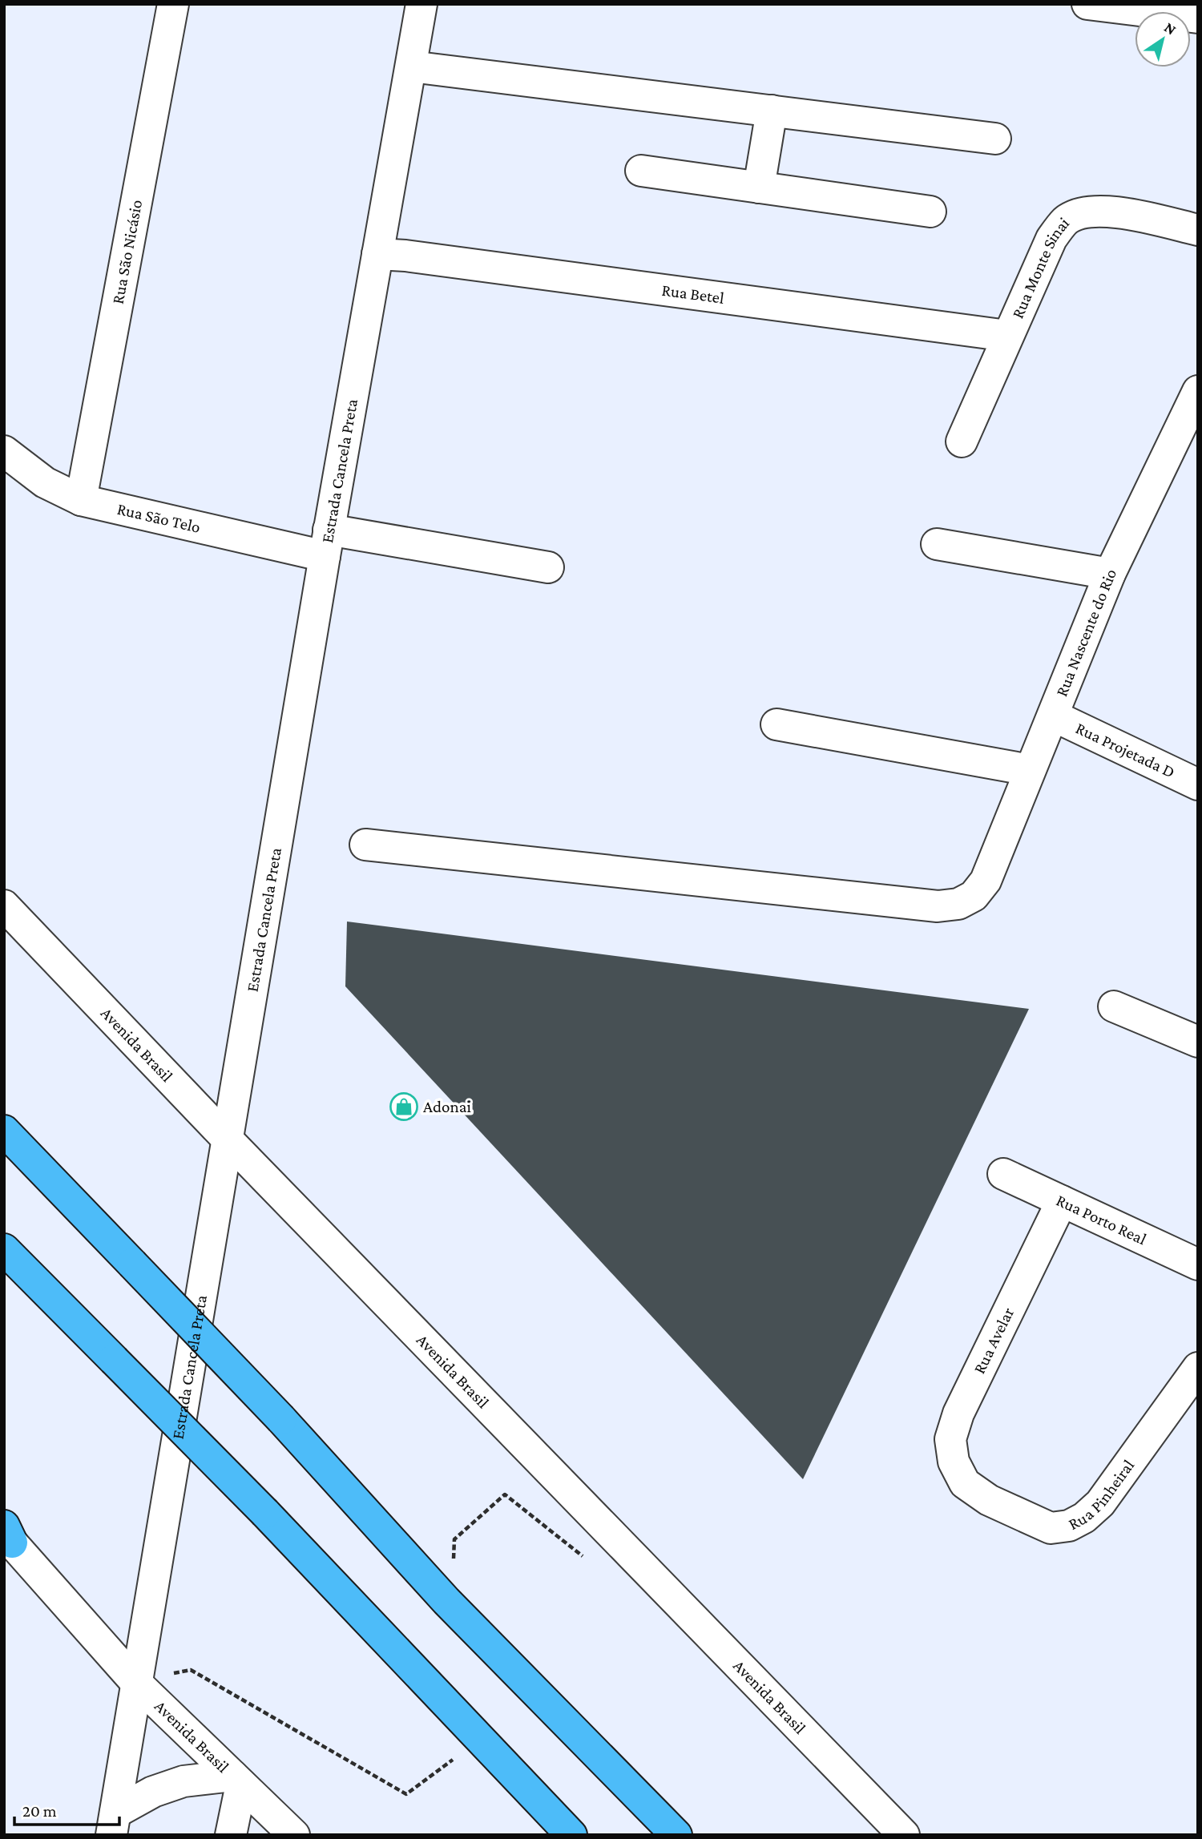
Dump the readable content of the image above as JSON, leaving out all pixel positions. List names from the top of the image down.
{
  "streets": {
    "street": [
      "Rua São Nicásio",
      "Rua Monte Sinai",
      "Rua Betel",
      "Estrada Cancela Preta",
      "Rua São Telo",
      "Rua Nascente do Rio",
      "Rua Projetada D",
      "Avenida Brasil",
      "Rua Porto Real",
      "Rua Avelar",
      "Rua Pinheiral"
    ]
  },
  "crossings": [
    ["Rua São Nicásio", "Rua São Telo"],
    ["Rua Monte Sinai", "Rua Betel"],
    ["Rua Betel", "Estrada Cancela Preta"],
    ["Estrada Cancela Preta", "Rua São Telo"],
    ["Estrada Cancela Preta", "Avenida Brasil"],
    ["Rua Nascente do Rio", "Rua Projetada D"],
    ["Rua Porto Real", "Rua Avelar"],
    ["Rua Avelar", "Rua Pinheiral"]
  ],
  "places": {
    "shop": ["Adonai"]
  },
  "scale_bar": "20 m",
  "north": "top right"
}
